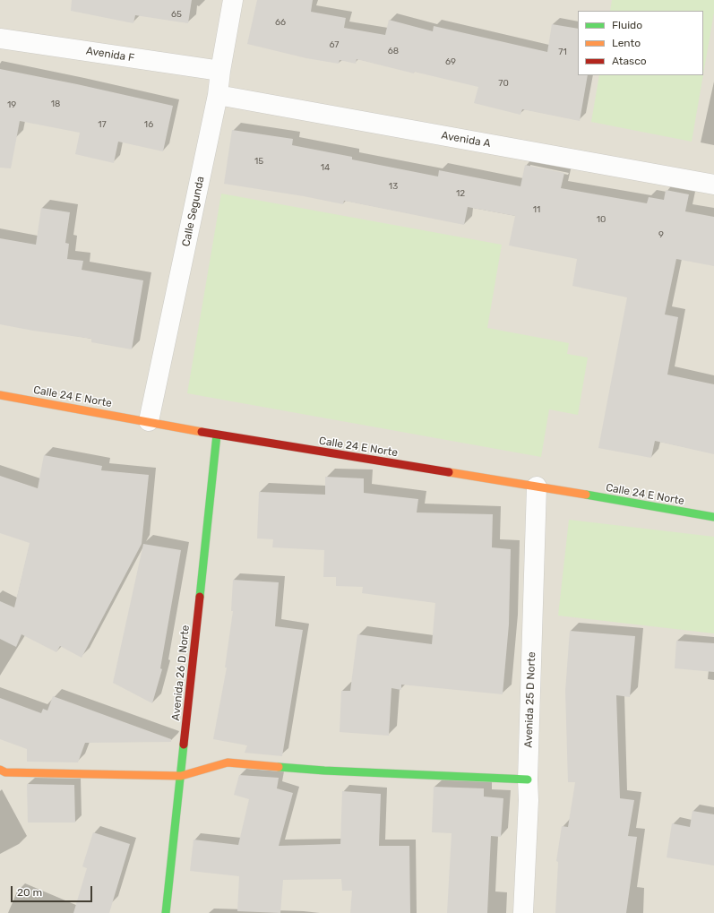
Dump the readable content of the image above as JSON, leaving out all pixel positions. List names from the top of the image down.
{
  "streets": {
    "street": [
      "Avenida F",
      "Avenida A",
      "Calle Segunda",
      "Calle 24 E Norte",
      "Avenida 26 D Norte",
      "Avenida 25 D Norte"
    ]
  },
  "crossings": [
    ["Avenida F", "Calle Segunda"],
    ["Avenida A", "Calle Segunda"],
    ["Calle Segunda", "Calle 24 E Norte"],
    ["Calle 24 E Norte", "Avenida 26 D Norte"],
    ["Calle 24 E Norte", "Avenida 25 D Norte"]
  ],
  "house_numbers": [
    "65",
    "66",
    "67",
    "68",
    "71",
    "69",
    "70",
    "18",
    "19",
    "17",
    "16",
    "15",
    "14",
    "13",
    "12",
    "11",
    "10",
    "9"
  ],
  "legend": ["Fluido", "Lento", "Atasco"],
  "scale_bar": "20 m"
}
